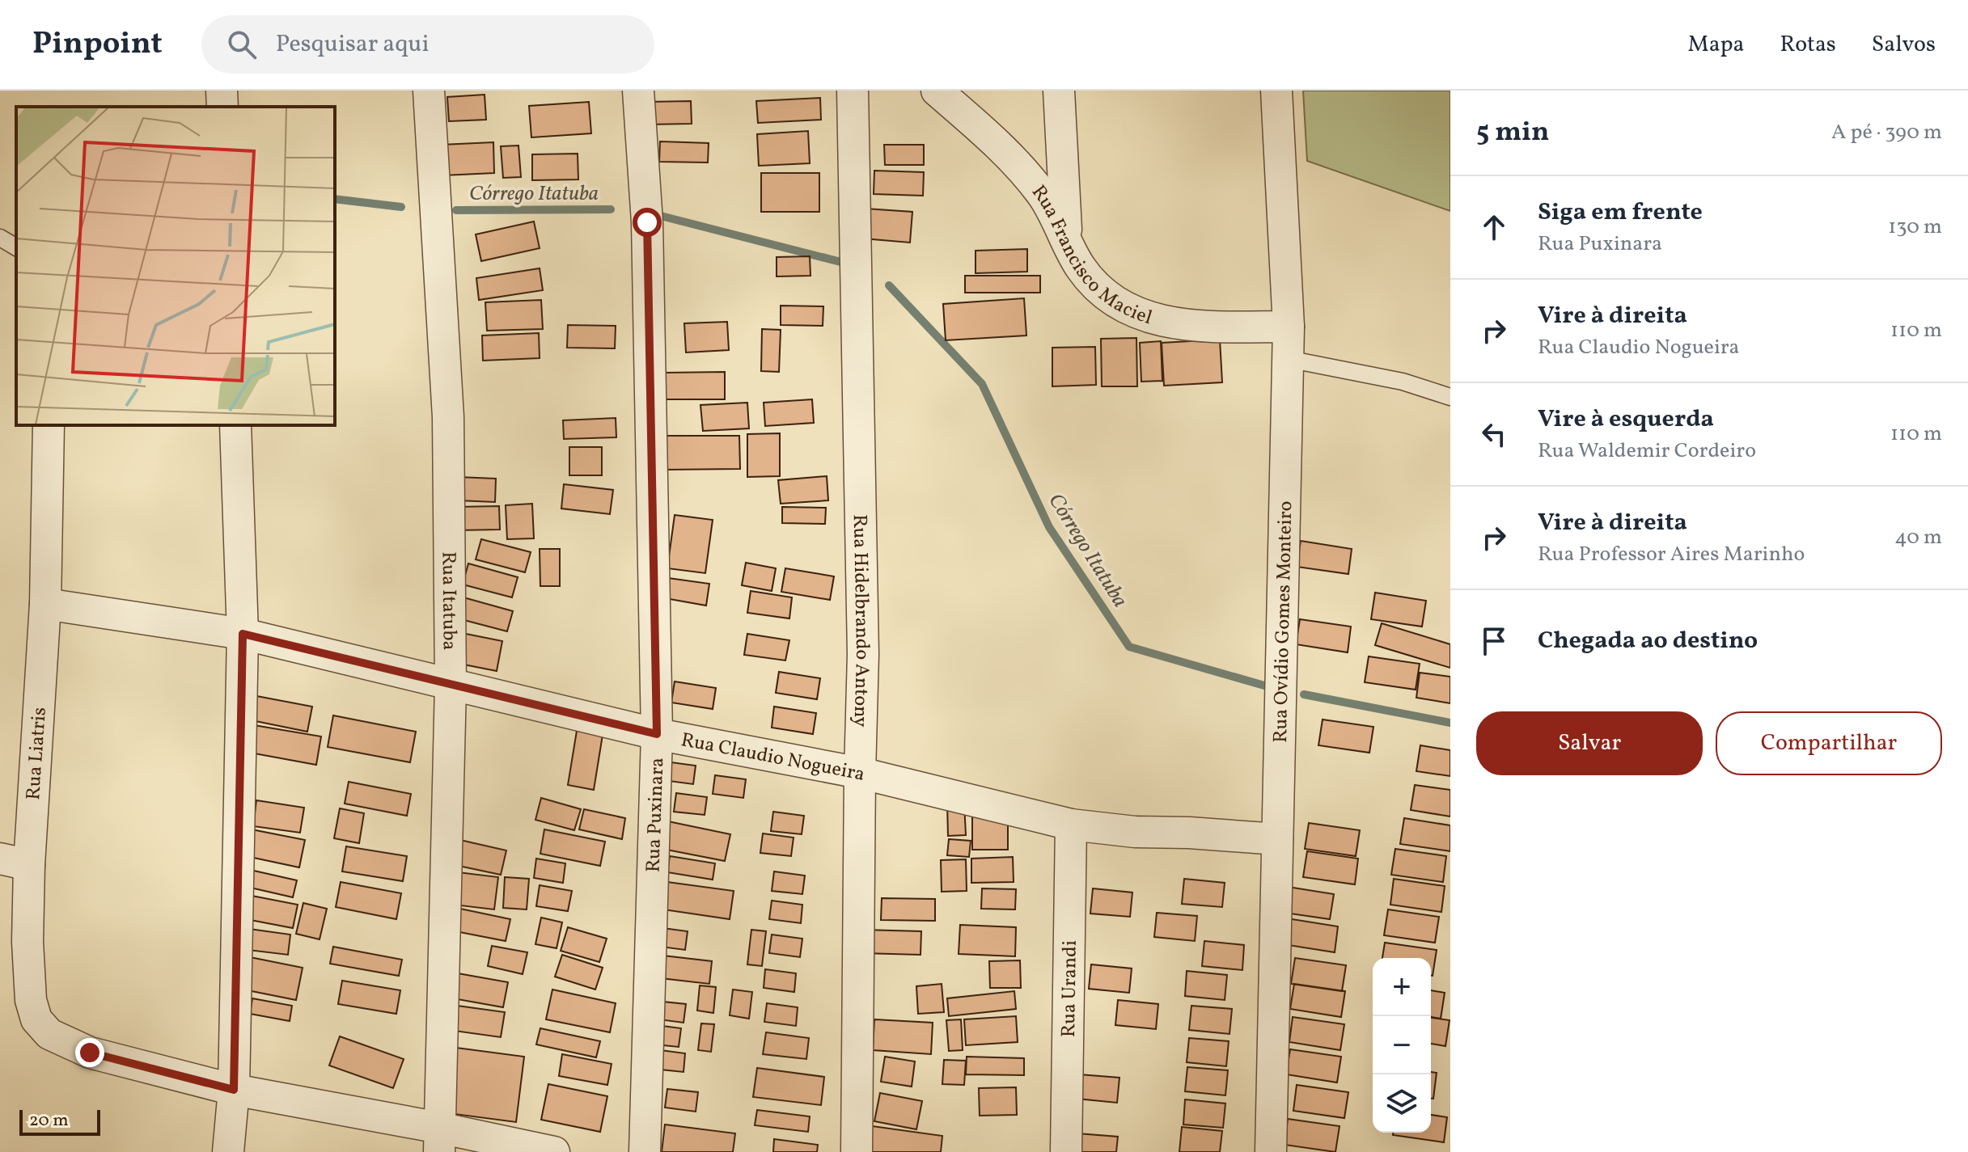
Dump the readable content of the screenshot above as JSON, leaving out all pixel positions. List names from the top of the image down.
{
  "streets": {
    "street": [
      "Rua Francisco Maciel",
      "Rua Itatuba",
      "Rua Hidelbrando Antony",
      "Rua Ovídio Gomes Monteiro",
      "Rua Liatris",
      "Rua Claudio Nogueira",
      "Rua Puxinara",
      "Rua Urandi"
    ]
  },
  "crossings": [
    ["Rua Francisco Maciel", "Rua Ovídio Gomes Monteiro"],
    ["Rua Itatuba", "Rua Liatris"],
    ["Rua Itatuba", "Rua Claudio Nogueira"],
    ["Rua Hidelbrando Antony", "Rua Claudio Nogueira"],
    ["Rua Ovídio Gomes Monteiro", "Rua Claudio Nogueira"],
    ["Rua Liatris", "Rua Claudio Nogueira"],
    ["Rua Claudio Nogueira", "Rua Puxinara"],
    ["Rua Claudio Nogueira", "Rua Urandi"]
  ],
  "water": ["Córrego Itatuba"],
  "scale_bar": "20 m",
  "page": {
    "header": "Pinpoint",
    "search": "Pesquisar aqui",
    "nav": ["Mapa", "Rotas", "Salvos"],
    "heading": ["5 min", "A pé · 390 m"],
    "list": [
      ["Siga em frente", "Rua Puxinara", "130 m"],
      ["Vire à direita", "Rua Claudio Nogueira", "110 m"],
      ["Vire à esquerda", "Rua Waldemir Cordeiro", "110 m"],
      ["Vire à direita", "Rua Professor Aires Marinho", "40 m"],
      "Chegada ao destino"
    ],
    "buttons": ["Salvar", "Compartilhar"],
    "map_buttons": ["+", "−"],
    "scale": "20 m"
  }
}
